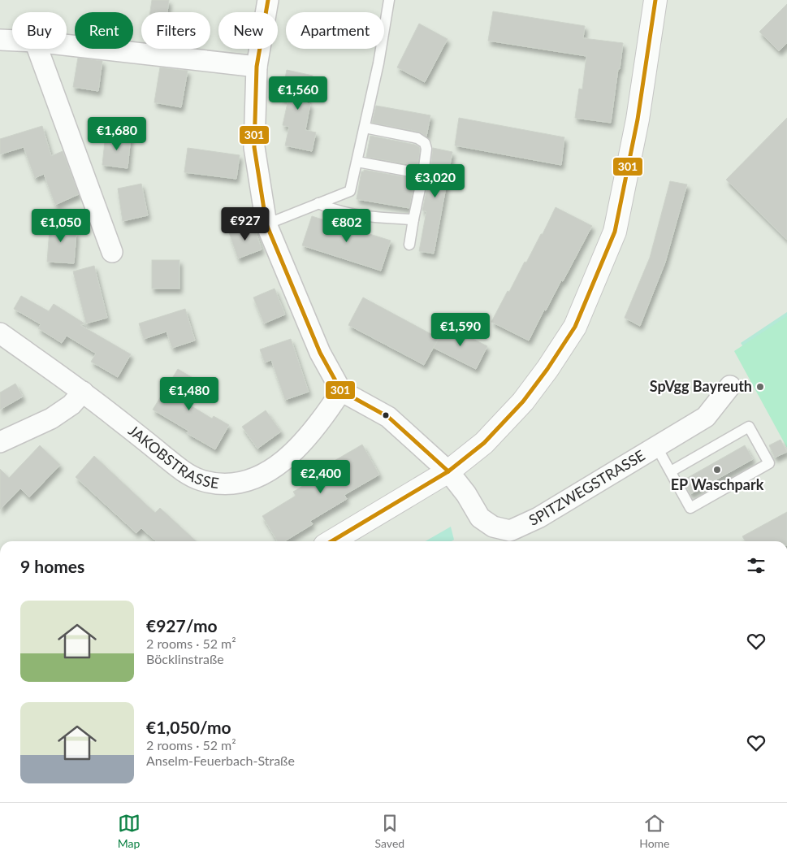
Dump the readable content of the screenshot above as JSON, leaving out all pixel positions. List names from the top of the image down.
{
  "streets": {
    "street": ["JAKOBSTRASSE", "SPITZWEGSTRASSE"]
  },
  "places": ["SpVgg Bayreuth", "EP Waschpark"],
  "lines": ["transit line 301"],
  "page": {
    "chip": [
      "Buy",
      "Rent",
      "Filters",
      "New",
      "Apartment"
    ],
    "price": [
      "€1,560",
      "€1,680",
      "€3,020",
      "€927",
      "€1,050",
      "€802",
      "€1,590",
      "€1,480",
      "€2,400"
    ],
    "heading": "9 homes",
    "list": [
      {
        "name": "€927/mo",
        "note": "2 rooms · 52 m² · Böcklinstraße"
      },
      {
        "name": "€1,050/mo",
        "note": "2 rooms · 52 m² · Anselm-Feuerbach-Straße"
      }
    ],
    "tabs": ["Map", "Saved", "Home"]
  }
}
